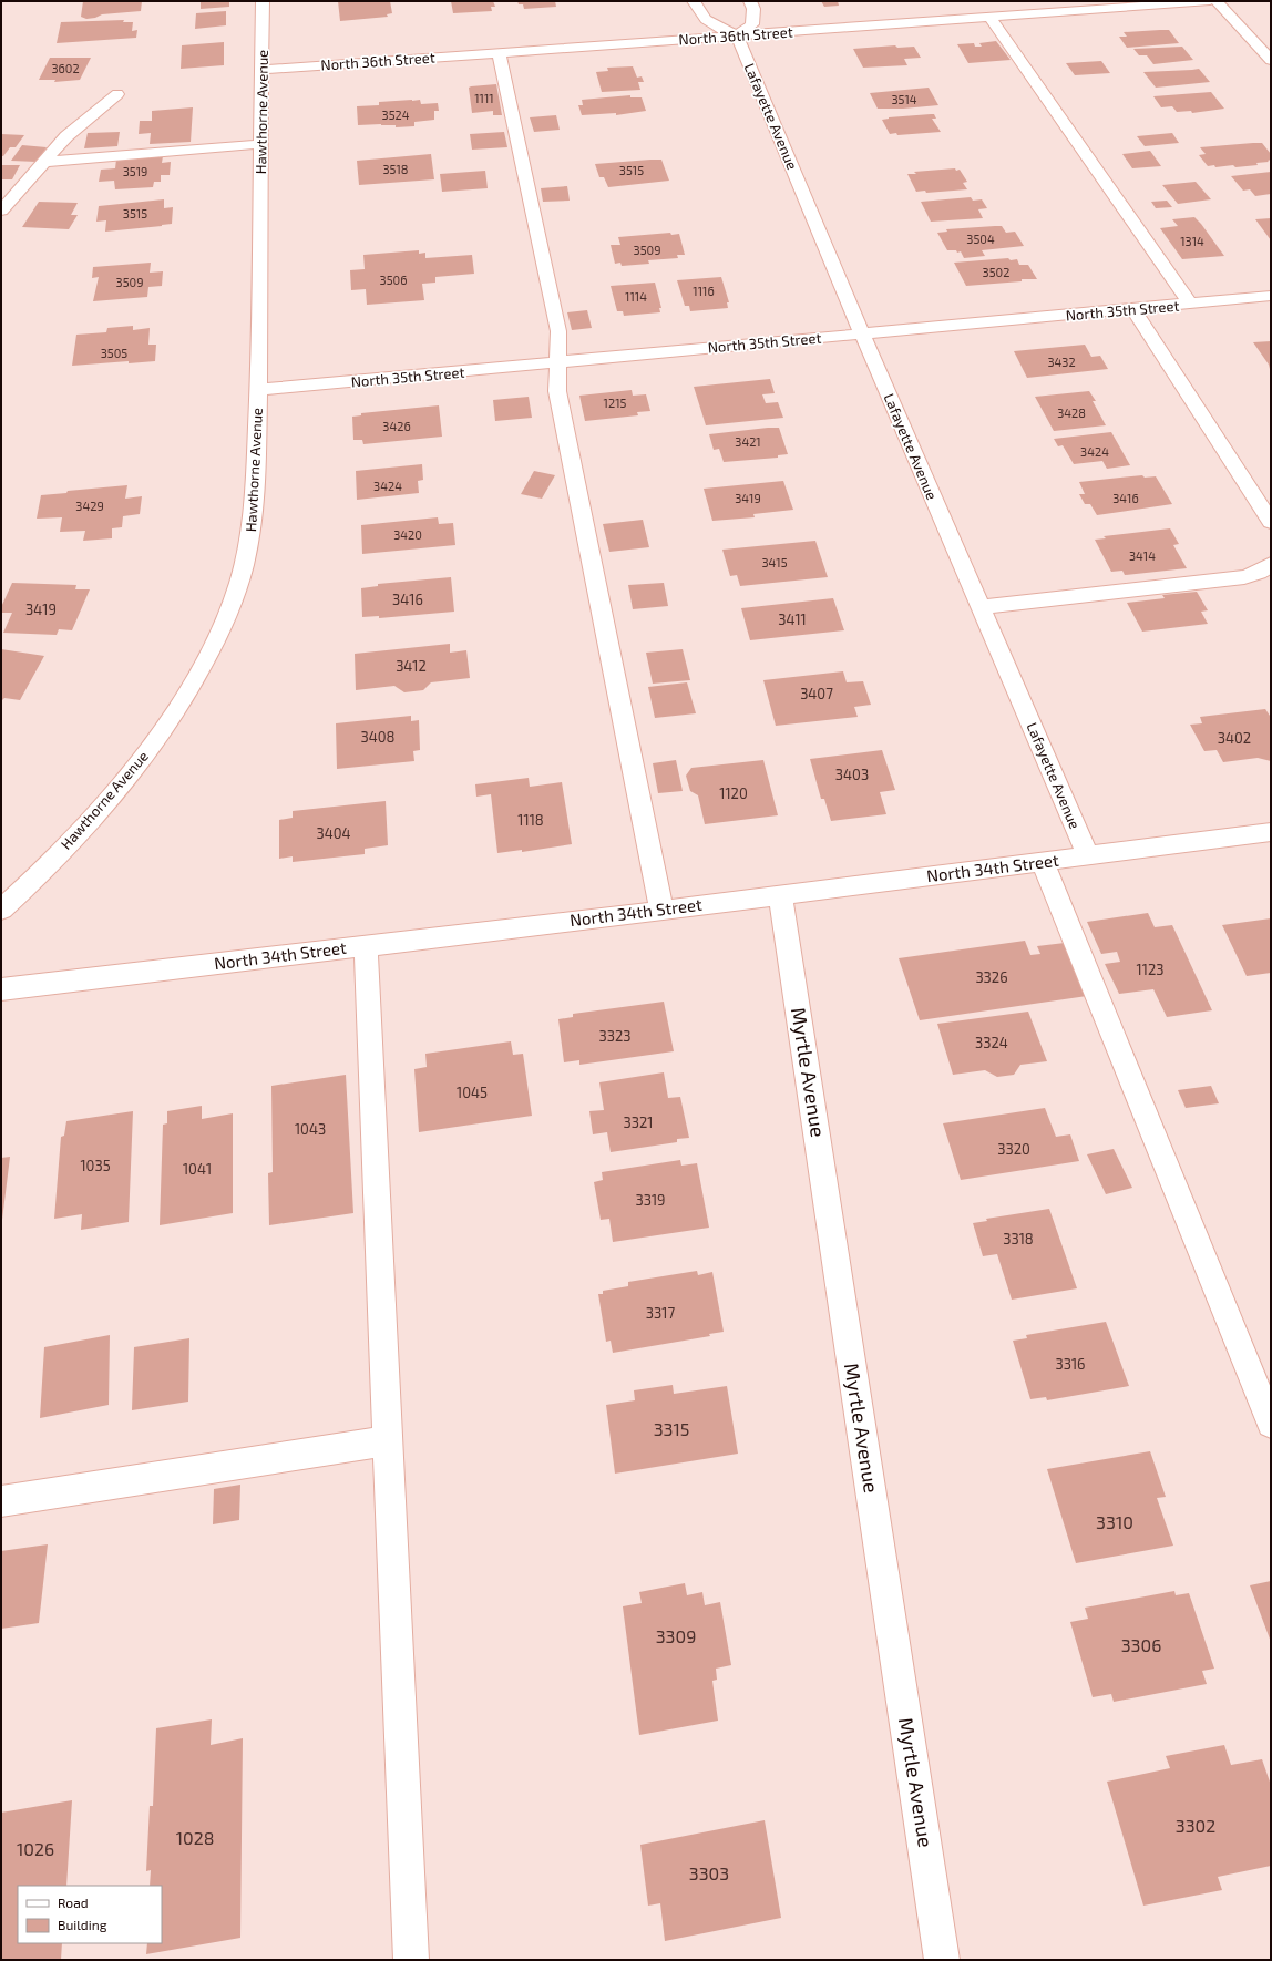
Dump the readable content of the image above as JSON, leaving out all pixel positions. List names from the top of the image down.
{
  "streets": {
    "street": [
      "North 36th Street",
      "Hawthorne Avenue",
      "Lafayette Avenue",
      "North 35th Street",
      "North 34th Street",
      "Myrtle Avenue"
    ]
  },
  "crossings": [
    ["North 36th Street", "Hawthorne Avenue"],
    ["North 36th Street", "Lafayette Avenue"],
    ["Hawthorne Avenue", "North 35th Street"],
    ["Lafayette Avenue", "North 35th Street"],
    ["Lafayette Avenue", "North 34th Street"],
    ["North 34th Street", "Myrtle Avenue"]
  ],
  "house_numbers": [
    "3602",
    "1111",
    "3514",
    "3524",
    "3518",
    "3515",
    "3519",
    "3515",
    "3504",
    "1314",
    "3509",
    "3502",
    "3506",
    "3509",
    "1116",
    "1114",
    "3505",
    "3432",
    "1215",
    "3428",
    "3426",
    "3421",
    "3424",
    "3424",
    "3419",
    "3416",
    "3429",
    "3420",
    "3414",
    "3415",
    "3416",
    "3419",
    "3411",
    "3412",
    "3407",
    "3408",
    "3402",
    "3403",
    "1120",
    "1118",
    "3404",
    "1123",
    "3326",
    "3323",
    "3324",
    "1045",
    "3321",
    "1043",
    "3320",
    "1035",
    "1041",
    "3319",
    "3318",
    "3317",
    "3316",
    "3315",
    "3310",
    "3309",
    "3306",
    "3302",
    "1028",
    "1026",
    "3303"
  ],
  "legend": ["Road", "Building"]
}
